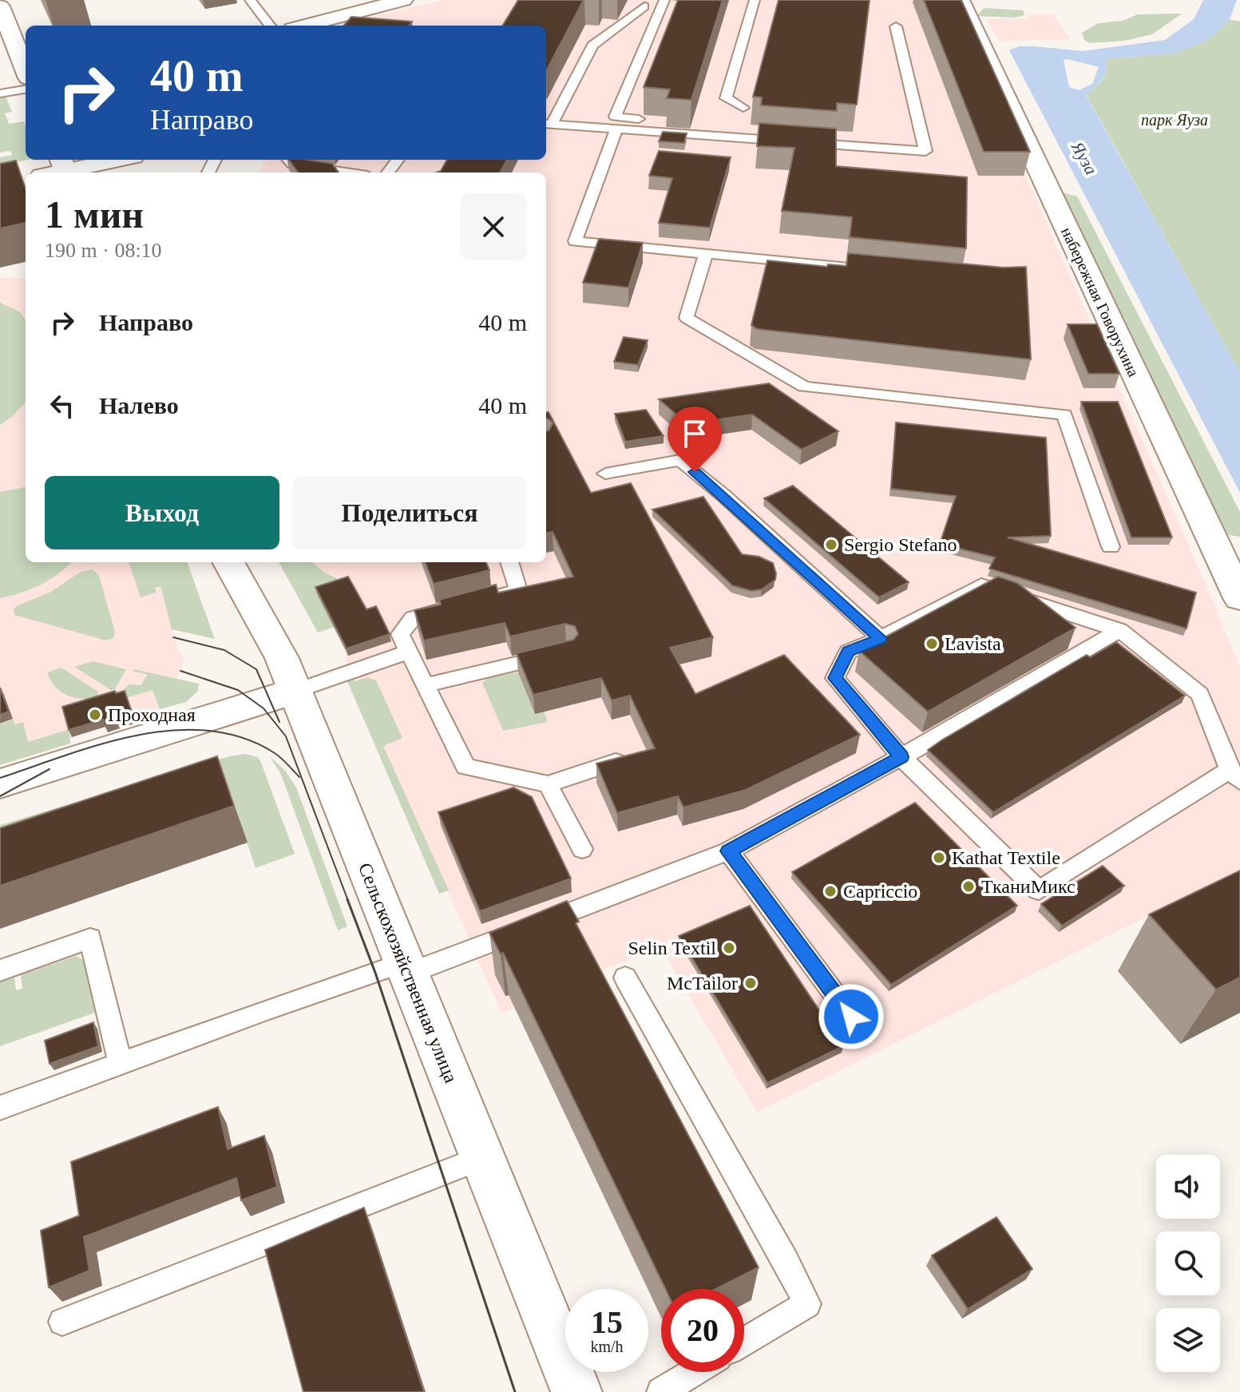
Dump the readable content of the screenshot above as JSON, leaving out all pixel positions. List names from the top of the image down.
{
  "streets": {
    "street": ["набережная Говорухина", "Сельскохозяйственная улица"]
  },
  "water": ["Яуза"],
  "parks": ["парк Яуза"],
  "places": [
    "Sergio Stefano",
    "Lavista",
    "Проходная",
    "Kathat Textile",
    "ТканиМикс",
    "Capriccio",
    "Selin Textil",
    "McTailor"
  ],
  "page": {
    "turn": ["40 m", "Направо"],
    "heading": ["1 мин", "190 m · 08:10"],
    "list": [
      {
        "name": "Направо",
        "value": "40 m"
      },
      {
        "name": "Налево",
        "value": "40 m"
      }
    ],
    "buttons": ["Выход", "Поделиться"],
    "speed": "15 km/h",
    "limit": "20"
  }
}
